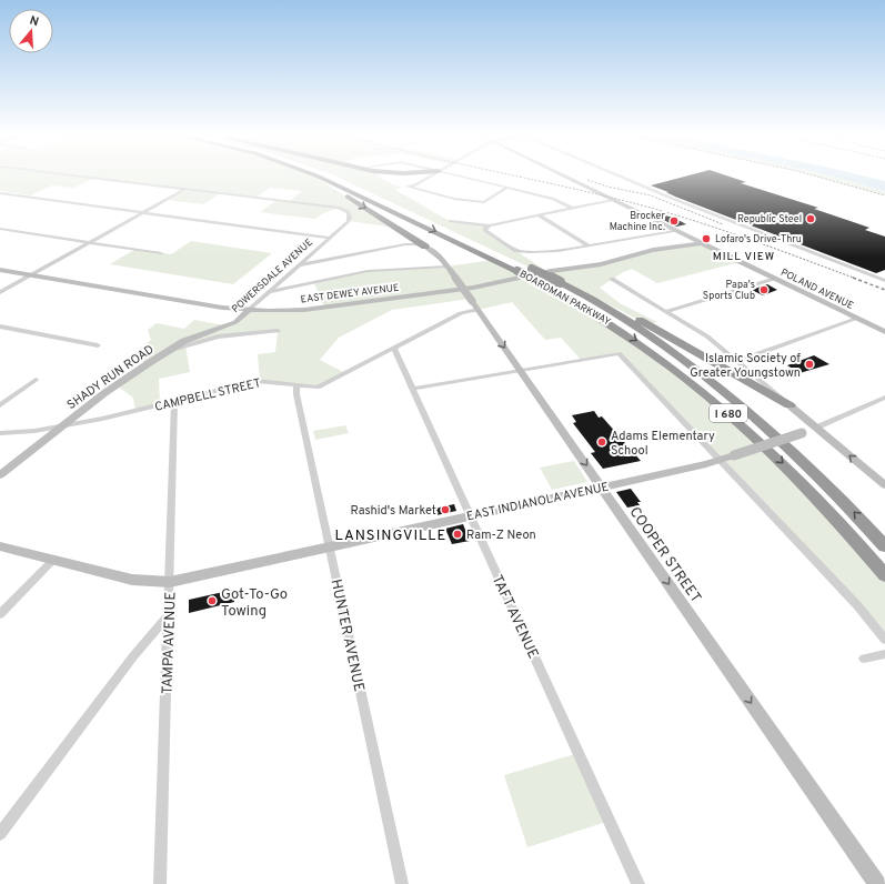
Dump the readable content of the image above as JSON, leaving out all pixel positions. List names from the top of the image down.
{
  "streets": {
    "highway": ["BOARDMAN PARKWAY", "I 680"],
    "street": [
      "POWERSDALE AVENUE",
      "POLAND AVENUE",
      "EAST DEWEY AVENUE",
      "SHADY RUN ROAD",
      "CAMPBELL STREET",
      "EAST INDIANOLA AVENUE",
      "COOPER STREET",
      "TAFT AVENUE",
      "HUNTER AVENUE",
      "TAMPA AVENUE"
    ]
  },
  "crossings": [
    ["POWERSDALE AVENUE", "EAST DEWEY AVENUE"],
    ["POWERSDALE AVENUE", "SHADY RUN ROAD"],
    ["POLAND AVENUE", "EAST DEWEY AVENUE"],
    ["SHADY RUN ROAD", "CAMPBELL STREET"],
    ["CAMPBELL STREET", "COOPER STREET"],
    ["CAMPBELL STREET", "TAFT AVENUE"],
    ["CAMPBELL STREET", "HUNTER AVENUE"],
    ["CAMPBELL STREET", "TAMPA AVENUE"],
    ["EAST INDIANOLA AVENUE", "COOPER STREET"],
    ["EAST INDIANOLA AVENUE", "TAFT AVENUE"],
    ["EAST INDIANOLA AVENUE", "HUNTER AVENUE"],
    ["EAST INDIANOLA AVENUE", "TAMPA AVENUE"]
  ],
  "one_way": ["COOPER STREET"],
  "districts": ["MILL VIEW", "LANSINGVILLE"],
  "places": [
    "Republic Steel",
    "Brocker Machine Inc.",
    "Lofaro's Drive-Thru",
    "Papa's Sports Club",
    "Islamic Society of Greater Youngstown",
    "Adams Elementary School",
    "Rashid's Market",
    "Ram-Z Neon",
    "Got-To-Go Towing"
  ],
  "north": "top"
}
